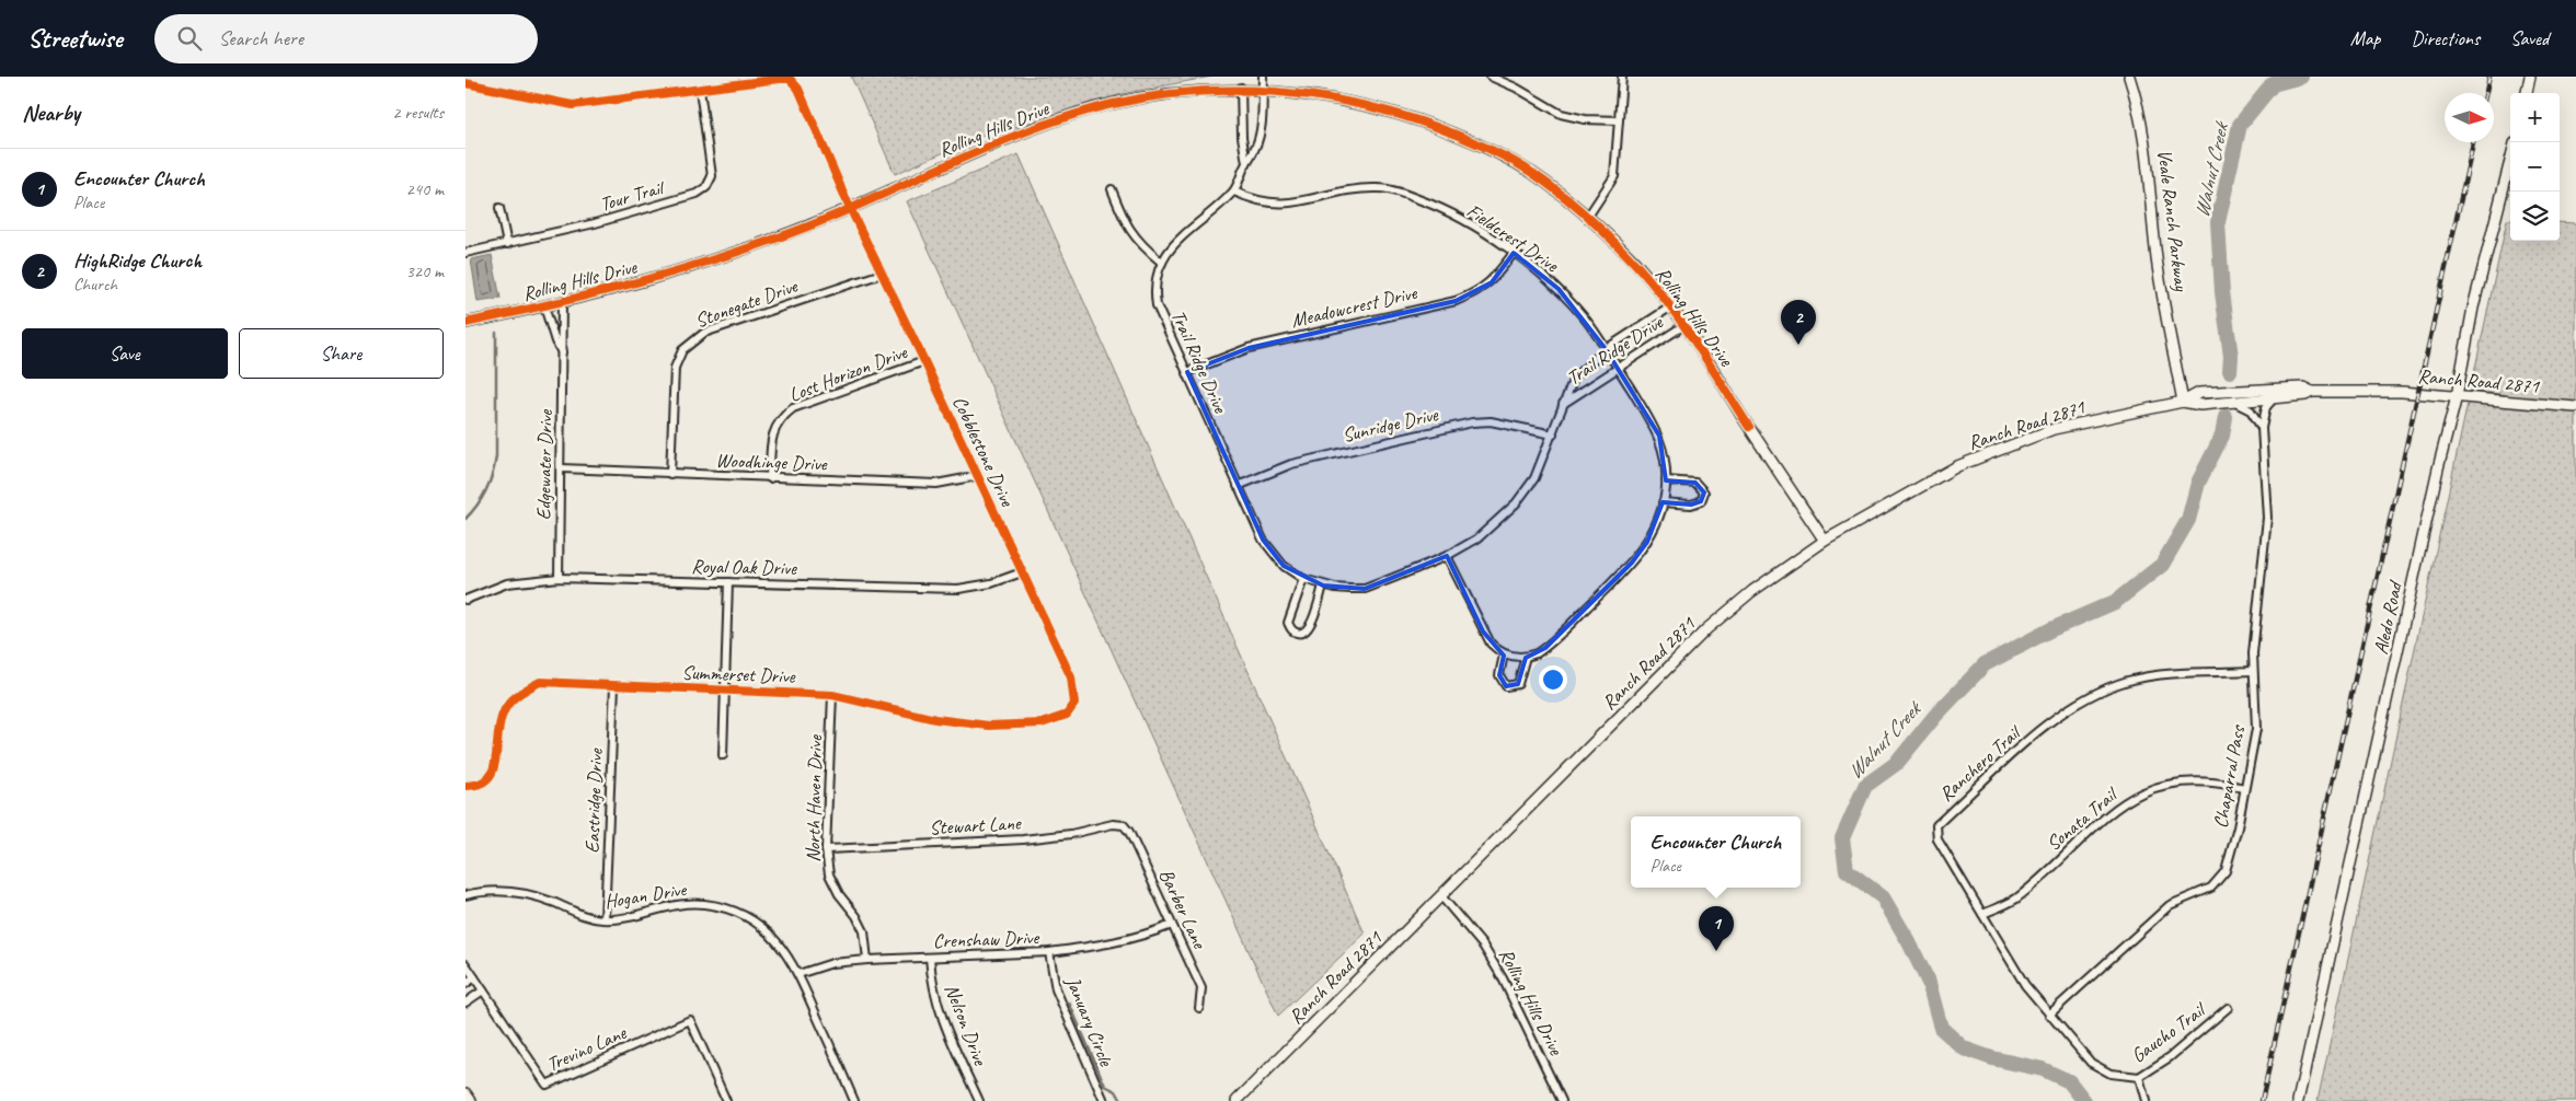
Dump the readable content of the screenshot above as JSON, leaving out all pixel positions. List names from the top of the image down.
{
  "streets": {
    "street": [
      "Rolling Hills Drive",
      "Tour Trail",
      "Veale Ranch Parkway",
      "Fieldcrest Drive",
      "Stonegate Drive",
      "Meadowcrest Drive",
      "Trail Ridge Drive",
      "Lost Horizon Drive",
      "Ranch Road 2871",
      "Sunridge Drive",
      "Cobblestone Drive",
      "Woodhinge Drive",
      "Edgewater Drive",
      "Royal Oak Drive",
      "Aledo Road",
      "Summerset Drive",
      "Ranchero Trail",
      "Chaparral Pass",
      "North Haven Drive",
      "Eastridge Drive",
      "Sonata Trail",
      "Stewart Lane",
      "Hogan Drive",
      "Barber Lane",
      "Crenshaw Drive",
      "January Circle",
      "Nelson Drive",
      "Gaucho Trail",
      "Trevino Lane"
    ]
  },
  "crossings": [
    ["Rolling Hills Drive", "Trail Ridge Drive"],
    ["Rolling Hills Drive", "Ranch Road 2871"],
    ["Rolling Hills Drive", "Cobblestone Drive"],
    ["Rolling Hills Drive", "Edgewater Drive"],
    ["Tour Trail", "Cobblestone Drive"],
    ["Veale Ranch Parkway", "Ranch Road 2871"],
    ["Fieldcrest Drive", "Meadowcrest Drive"],
    ["Fieldcrest Drive", "Trail Ridge Drive"],
    ["Stonegate Drive", "Cobblestone Drive"],
    ["Stonegate Drive", "Woodhinge Drive"],
    ["Meadowcrest Drive", "Trail Ridge Drive"],
    ["Trail Ridge Drive", "Sunridge Drive"],
    ["Lost Horizon Drive", "Cobblestone Drive"],
    ["Lost Horizon Drive", "Woodhinge Drive"],
    ["Ranch Road 2871", "Aledo Road"],
    ["Ranch Road 2871", "Chaparral Pass"],
    ["Cobblestone Drive", "Woodhinge Drive"],
    ["Cobblestone Drive", "Royal Oak Drive"],
    ["Cobblestone Drive", "Summerset Drive"],
    ["Woodhinge Drive", "Edgewater Drive"],
    ["Edgewater Drive", "Royal Oak Drive"],
    ["Summerset Drive", "North Haven Drive"],
    ["Summerset Drive", "Eastridge Drive"],
    ["Ranchero Trail", "Chaparral Pass"],
    ["Ranchero Trail", "Sonata Trail"],
    ["Ranchero Trail", "Gaucho Trail"],
    ["Chaparral Pass", "Sonata Trail"],
    ["Chaparral Pass", "Gaucho Trail"],
    ["North Haven Drive", "Stewart Lane"],
    ["North Haven Drive", "Crenshaw Drive"],
    ["Eastridge Drive", "Hogan Drive"],
    ["Stewart Lane", "Barber Lane"],
    ["Hogan Drive", "Crenshaw Drive"],
    ["Barber Lane", "Crenshaw Drive"],
    ["Crenshaw Drive", "January Circle"],
    ["Crenshaw Drive", "Nelson Drive"]
  ],
  "water": ["Walnut Creek"],
  "north": "right",
  "page": {
    "header": "Streetwise",
    "search": "Search here",
    "nav": ["Map", "Directions", "Saved"],
    "heading": ["Nearby", "2 results"],
    "map_buttons": ["+", "−"],
    "list": [
      {
        "mark": "1",
        "name": "Encounter Church",
        "note": "Place",
        "value": "240 m"
      },
      {
        "mark": "2",
        "name": "HighRidge Church",
        "note": "Church",
        "value": "320 m"
      }
    ],
    "pins": ["2", "1"],
    "buttons": ["Save", "Share"],
    "popup": ["Encounter Church", "Place"]
  }
}
